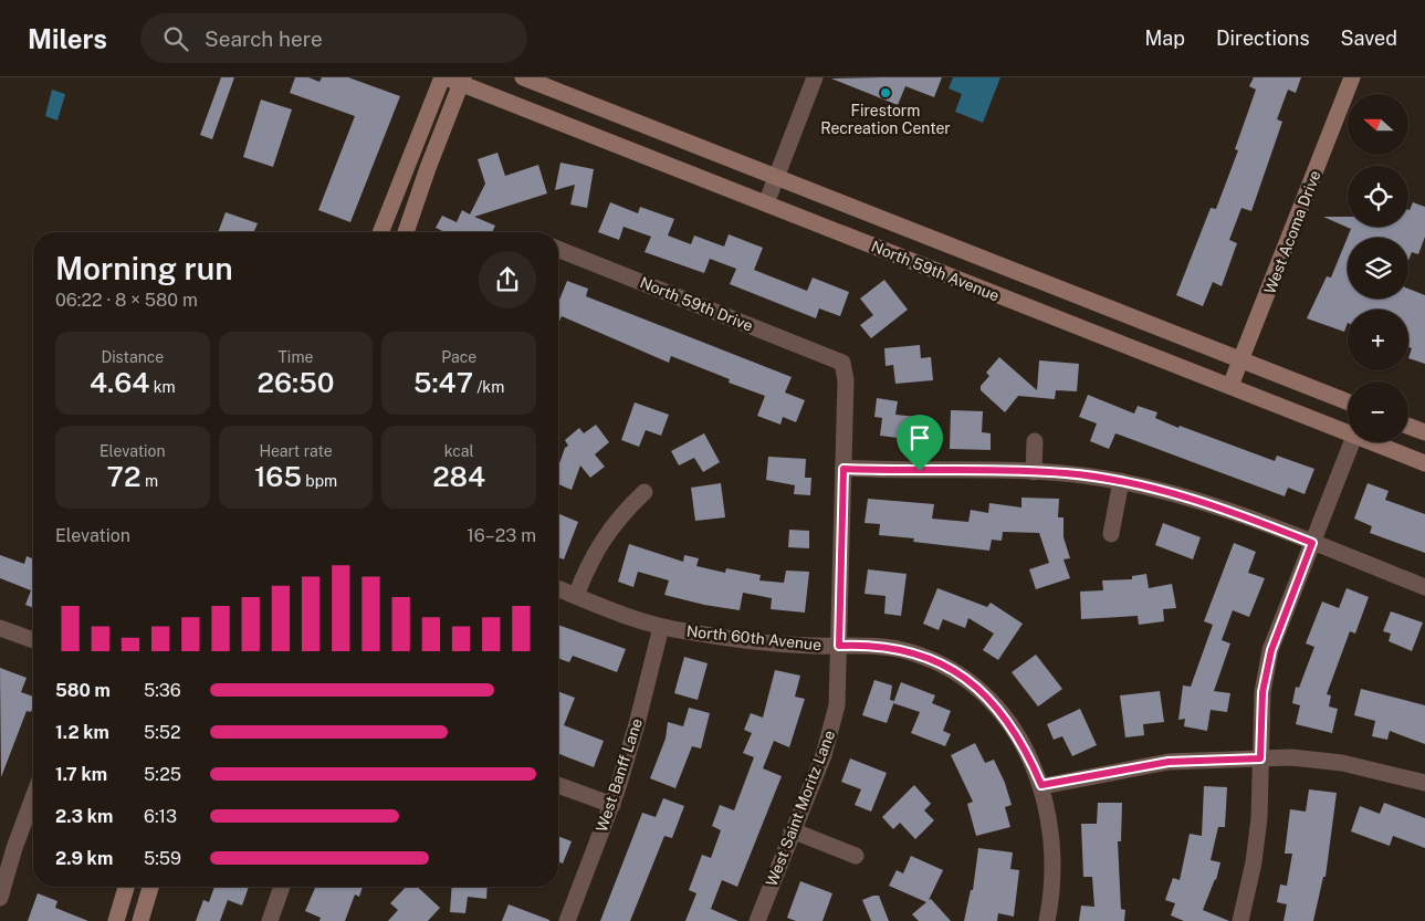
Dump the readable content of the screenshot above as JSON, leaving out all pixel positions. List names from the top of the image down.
{
  "streets": {
    "main road": ["West Acoma Drive", "North 59th Avenue"],
    "street": [
      "North 59th Drive",
      "North 60th Avenue",
      "West Banff Lane",
      "West Saint Moritz Lane"
    ]
  },
  "crossings": [
    ["West Acoma Drive", "North 59th Avenue"],
    ["North 59th Drive", "West Saint Moritz Lane"],
    ["North 60th Avenue", "West Banff Lane"],
    ["North 60th Avenue", "West Saint Moritz Lane"]
  ],
  "places": ["Firestorm Recreation Center"],
  "north": "left",
  "page": {
    "header": "Milers",
    "search": "Search here",
    "nav": ["Map", "Directions", "Saved"],
    "map_buttons": ["+", "−"],
    "heading": ["Morning run", "06:22 · 8 × 580 m"],
    "stats": [
      ["Distance", "4.64 km"],
      ["Time", "26:50"],
      ["Pace", "5:47 /km"],
      ["Elevation", "72 m"],
      ["Heart rate", "165 bpm"],
      ["kcal", "284"]
    ],
    "chart": ["Elevation", "16–23 m"],
    "list": [
      {
        "name": "580 m",
        "note": "5:36"
      },
      {
        "name": "1.2 km",
        "note": "5:52"
      },
      {
        "name": "1.7 km",
        "note": "5:25"
      },
      {
        "name": "2.3 km",
        "note": "6:13"
      },
      {
        "name": "2.9 km",
        "note": "5:59"
      }
    ]
  }
}
